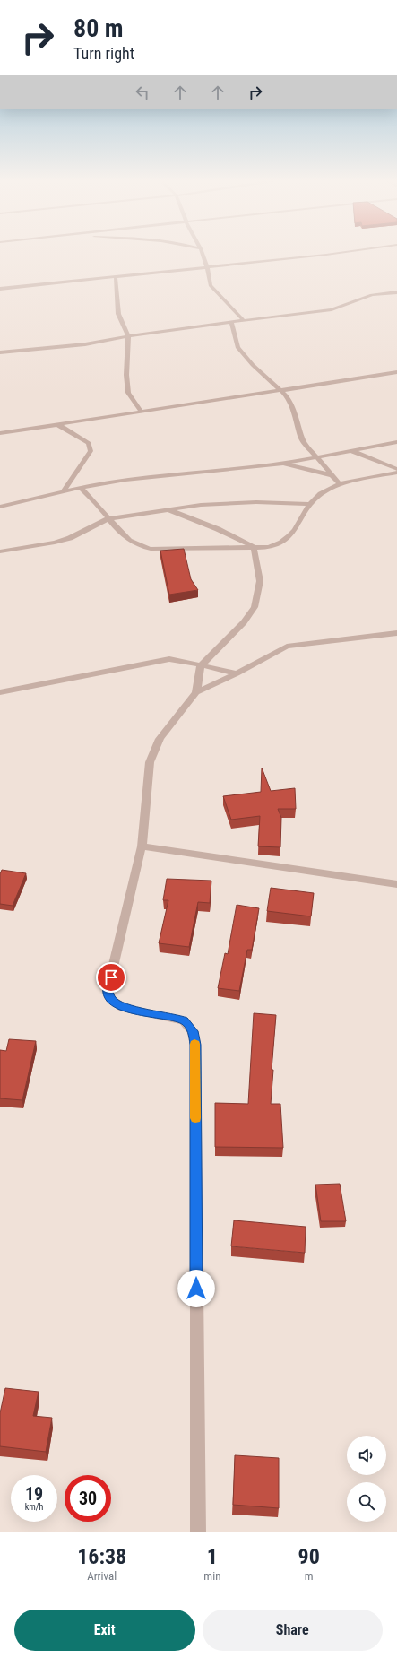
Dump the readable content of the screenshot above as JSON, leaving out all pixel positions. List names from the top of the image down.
{
  "page": {
    "turn": ["80 m", "Turn right"],
    "speed": "19 km/h",
    "limit": "30",
    "eta": [
      "16:38",
      "Arrival",
      "1",
      "min",
      "90",
      "m"
    ],
    "buttons": ["Exit", "Share"]
  }
}
